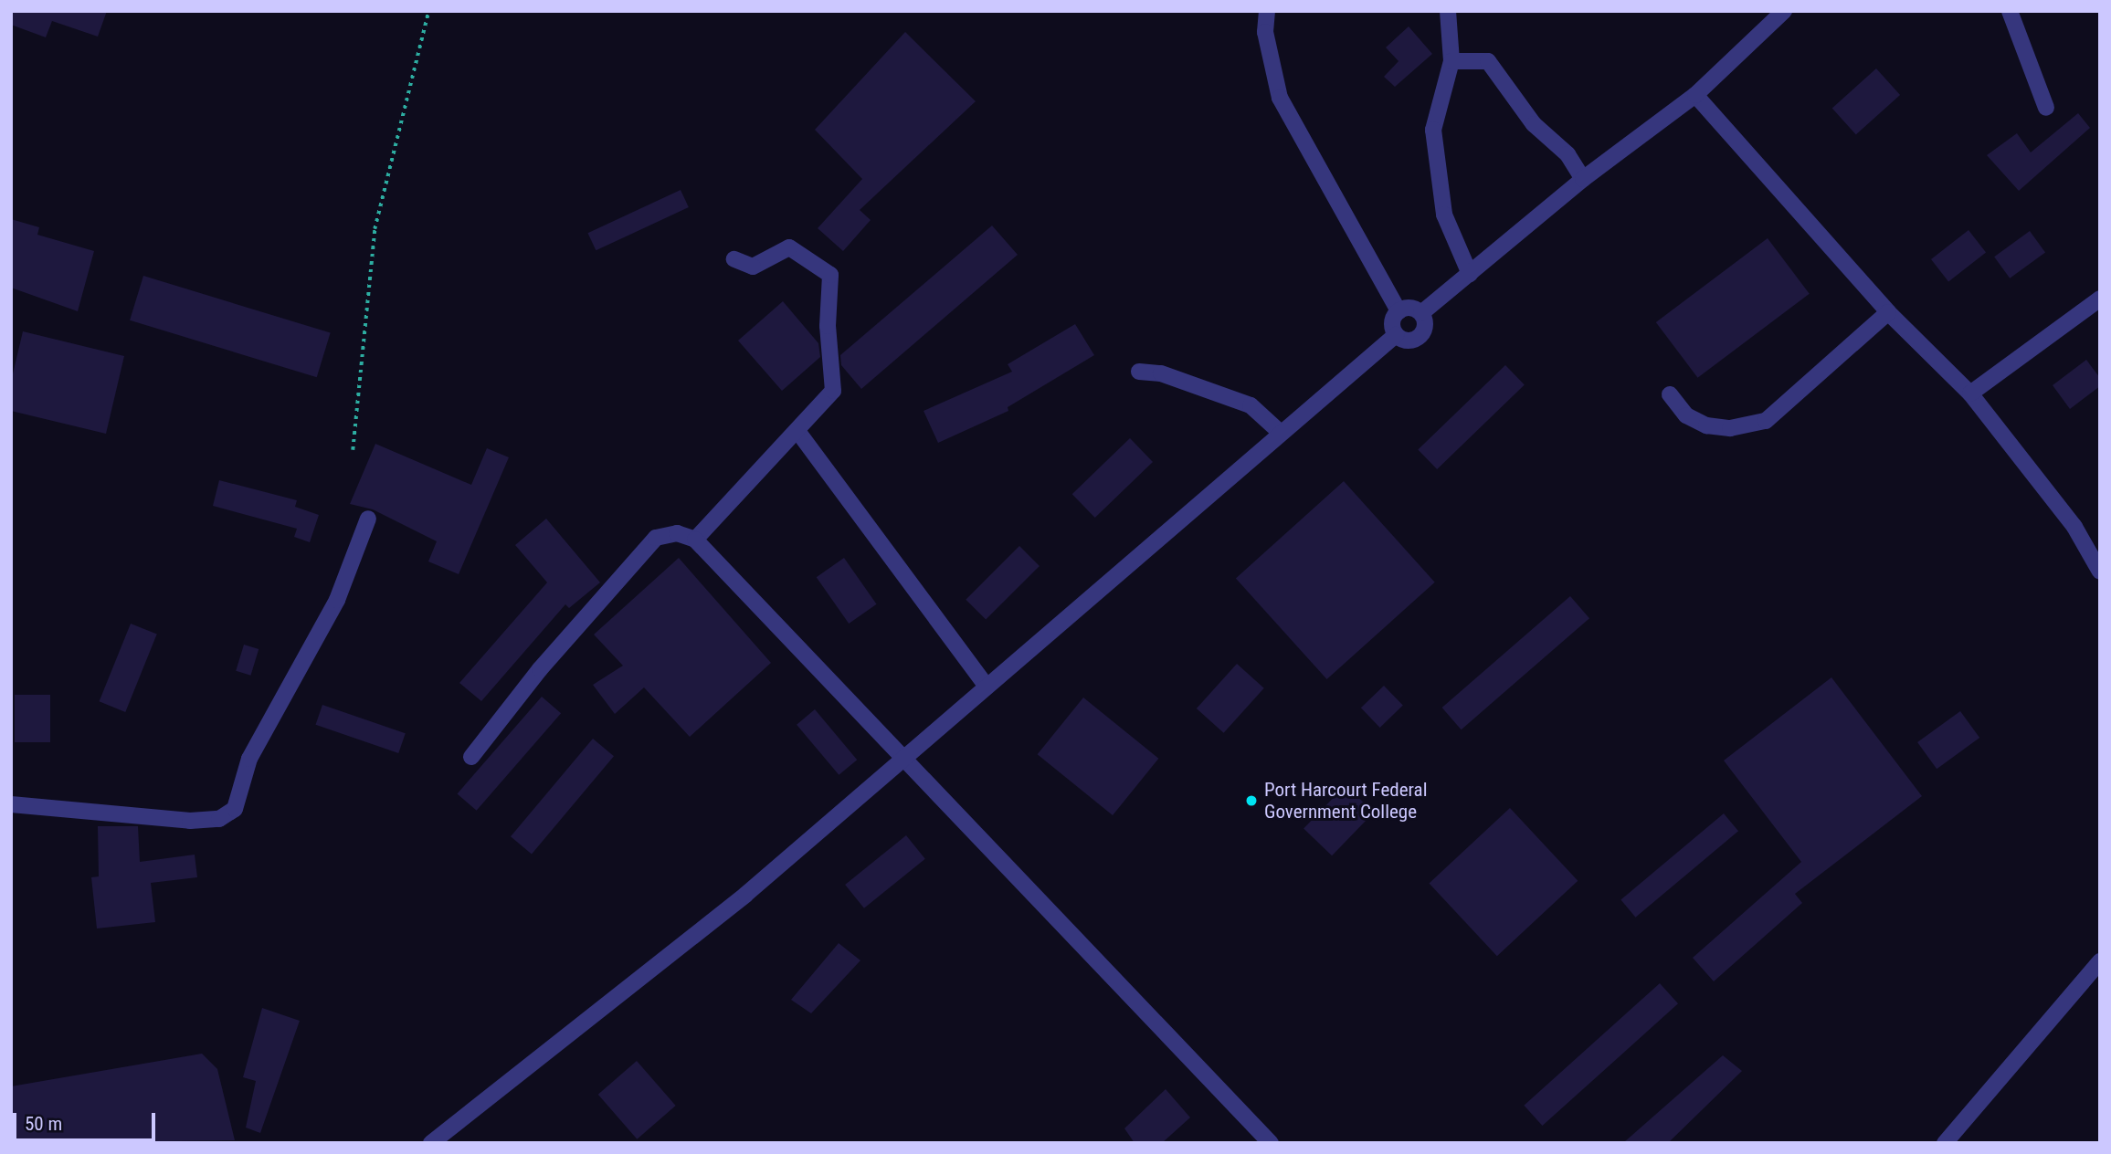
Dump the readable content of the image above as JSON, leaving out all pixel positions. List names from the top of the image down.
{
  "places": ["Port Harcourt Federal Government College"],
  "scale_bar": "50 m"
}
